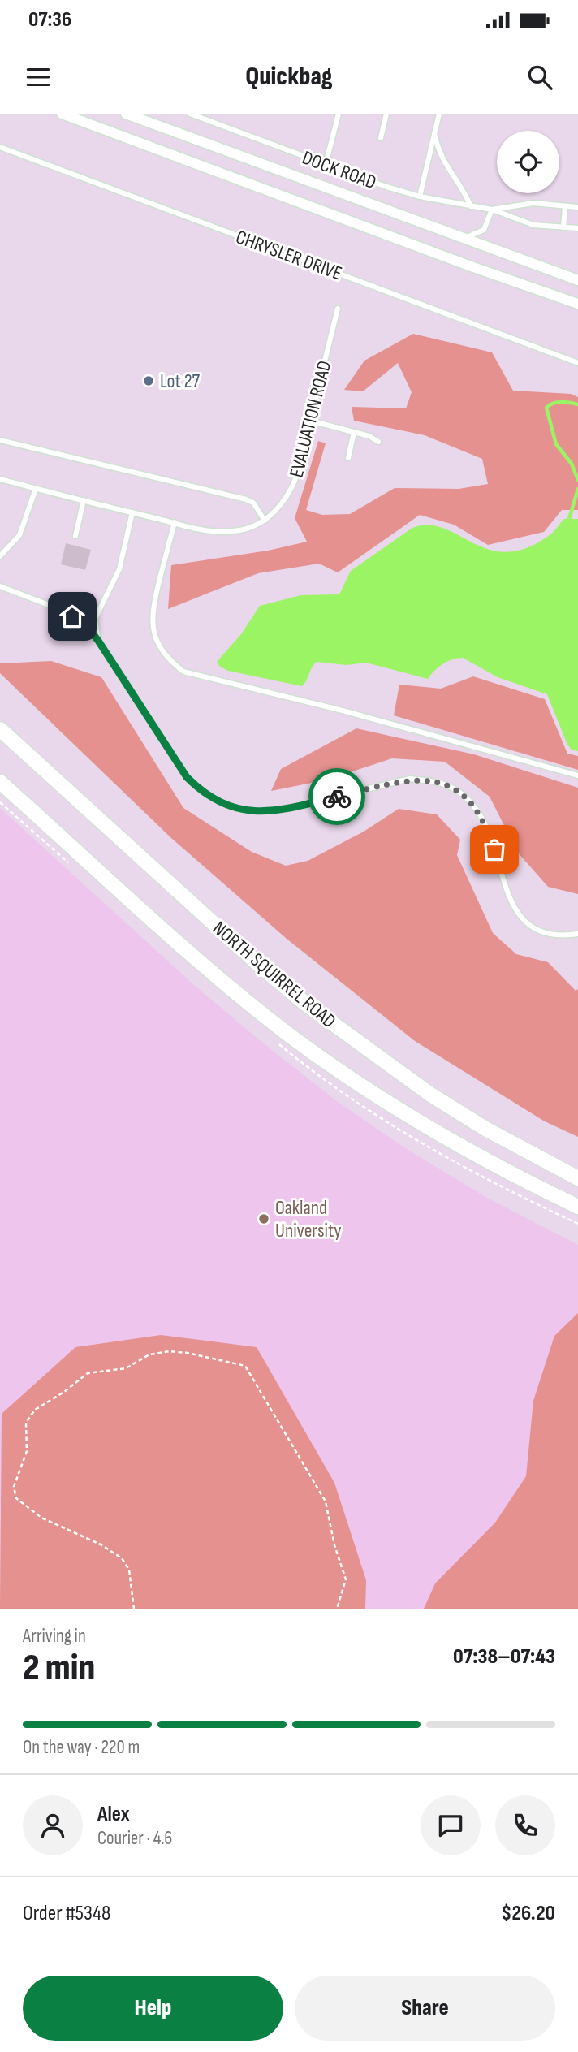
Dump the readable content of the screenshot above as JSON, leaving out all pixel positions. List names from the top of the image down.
{
  "streets": {
    "main road": ["NORTH SQUIRREL ROAD"],
    "lane": ["DOCK ROAD", "CHRYSLER DRIVE", "EVALUATION ROAD"]
  },
  "places": ["Lot 27", "Oakland University"],
  "page": {
    "status": "07:36",
    "header": "Quickbag",
    "heading": ["2 min", "Arriving in", "07:38–07:43"],
    "panel": [
      "Alex",
      "Courier · 4.6",
      "Order #5348",
      "$26.20"
    ],
    "bar": "On the way · 220 m",
    "buttons": ["Help", "Share"]
  }
}
